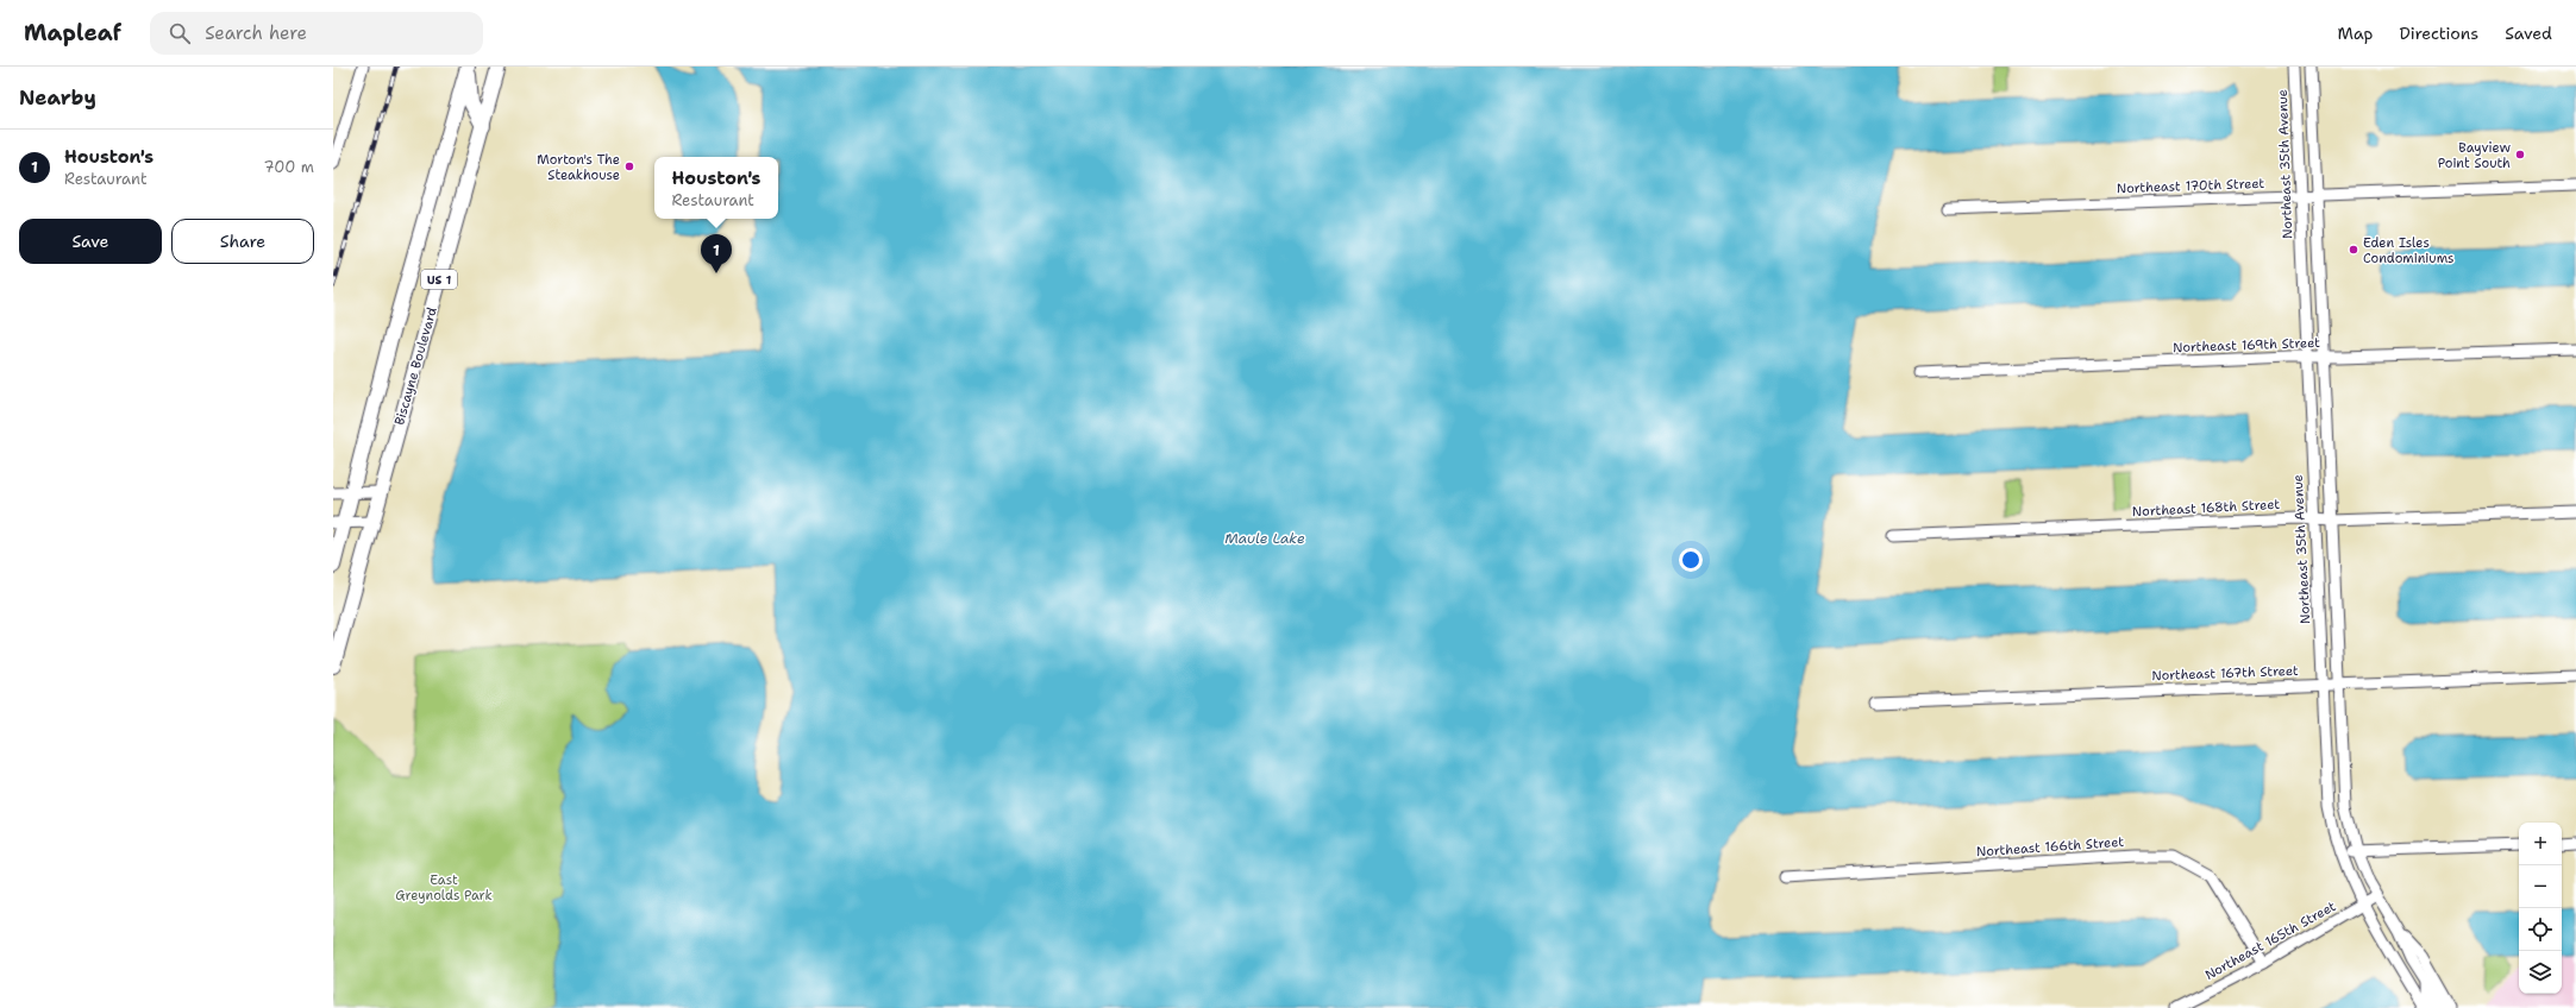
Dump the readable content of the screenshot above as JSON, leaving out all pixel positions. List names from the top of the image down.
{
  "streets": {
    "main road": ["US 1", "Biscayne Boulevard"],
    "street": [
      "Northeast 35th Avenue",
      "Northeast 170th Street",
      "Northeast 169th Street",
      "Northeast 168th Street",
      "Northeast 167th Street",
      "Northeast 166th Street",
      "Northeast 165th Street"
    ]
  },
  "crossings": [
    ["Northeast 35th Avenue", "Northeast 170th Street"],
    ["Northeast 35th Avenue", "Northeast 169th Street"],
    ["Northeast 35th Avenue", "Northeast 168th Street"],
    ["Northeast 35th Avenue", "Northeast 167th Street"],
    ["Northeast 35th Avenue", "Northeast 165th Street"],
    ["Northeast 166th Street", "Northeast 165th Street"]
  ],
  "water": ["Maule Lake"],
  "parks": ["East Greynolds Park"],
  "places": ["Bayview Point South", "Morton's The Steakhouse", "Eden Isles Condominiums"],
  "page": {
    "header": "Mapleaf",
    "search": "Search here",
    "nav": ["Map", "Directions", "Saved"],
    "heading": "Nearby",
    "list": [
      {
        "mark": "1",
        "name": "Houston's",
        "note": "Restaurant",
        "value": "700 m"
      }
    ],
    "popup": ["Houston's", "Restaurant"],
    "buttons": ["Save", "Share"],
    "pins": "1",
    "map_buttons": ["+", "−"]
  }
}
